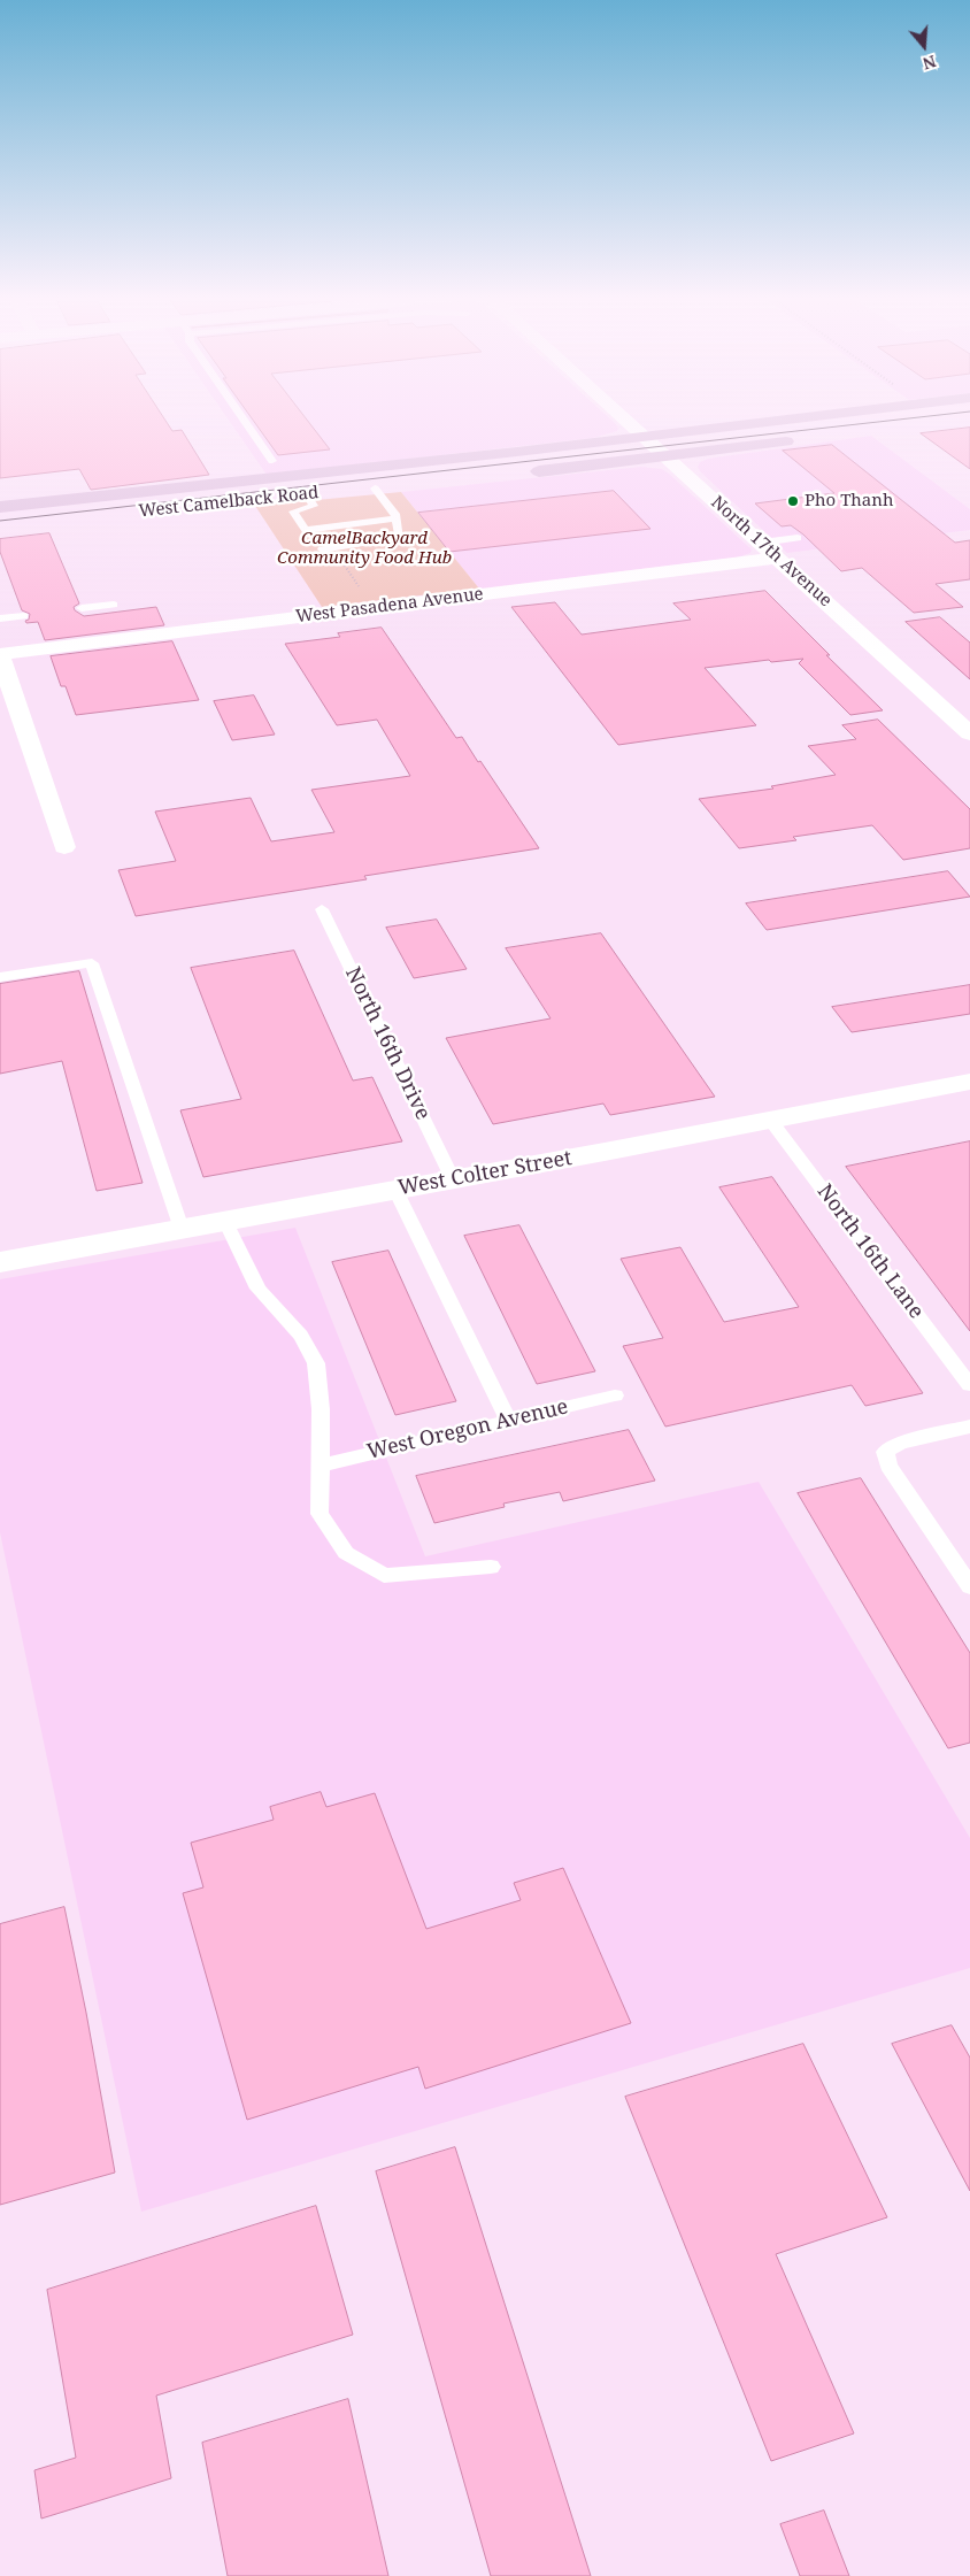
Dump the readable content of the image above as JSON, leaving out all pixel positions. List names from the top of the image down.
{
  "streets": {
    "main road": ["West Camelback Road"],
    "street": ["North 17th Avenue", "West Pasadena Avenue", "West Colter Street"],
    "lane": ["North 16th Drive", "North 16th Lane", "West Oregon Avenue"]
  },
  "crossings": [
    ["West Camelback Road", "North 17th Avenue"],
    ["North 17th Avenue", "West Pasadena Avenue"],
    ["North 16th Drive", "West Colter Street"],
    ["West Colter Street", "North 16th Lane"]
  ],
  "parks": ["CamelBackyard Community Food Hub"],
  "places": ["Pho Thanh"],
  "north": "bottom"
}
